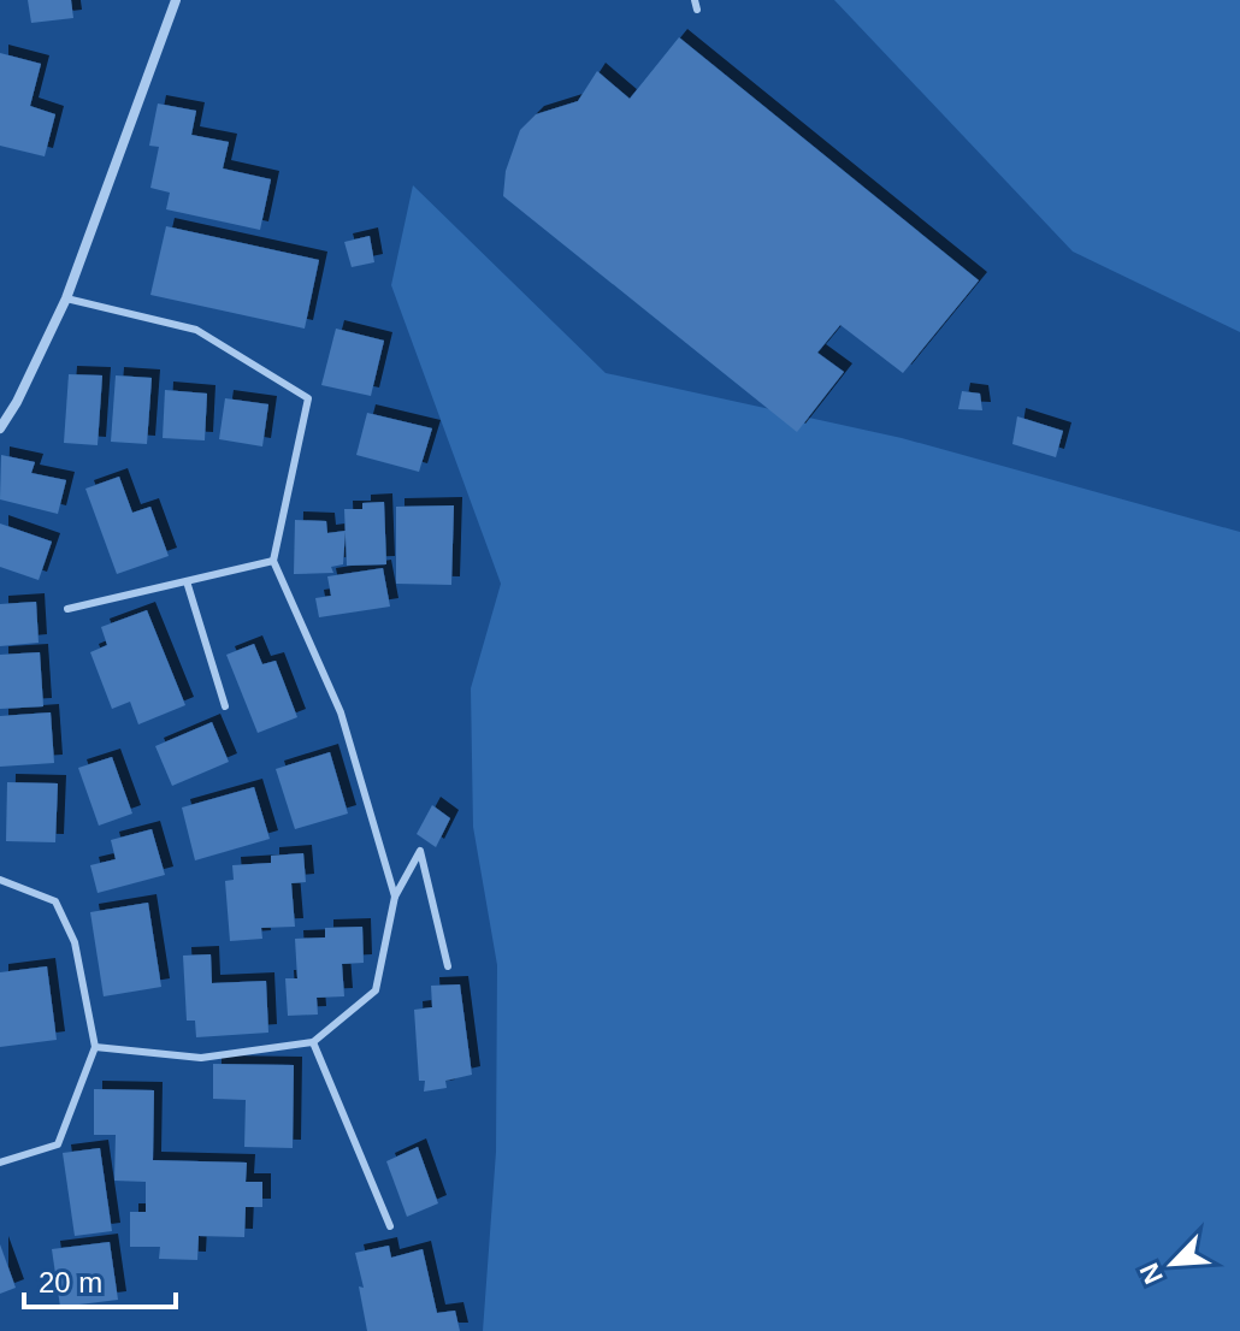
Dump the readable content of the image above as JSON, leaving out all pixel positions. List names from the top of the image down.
{
  "scale_bar": "20 m",
  "north": "bottom left"
}
